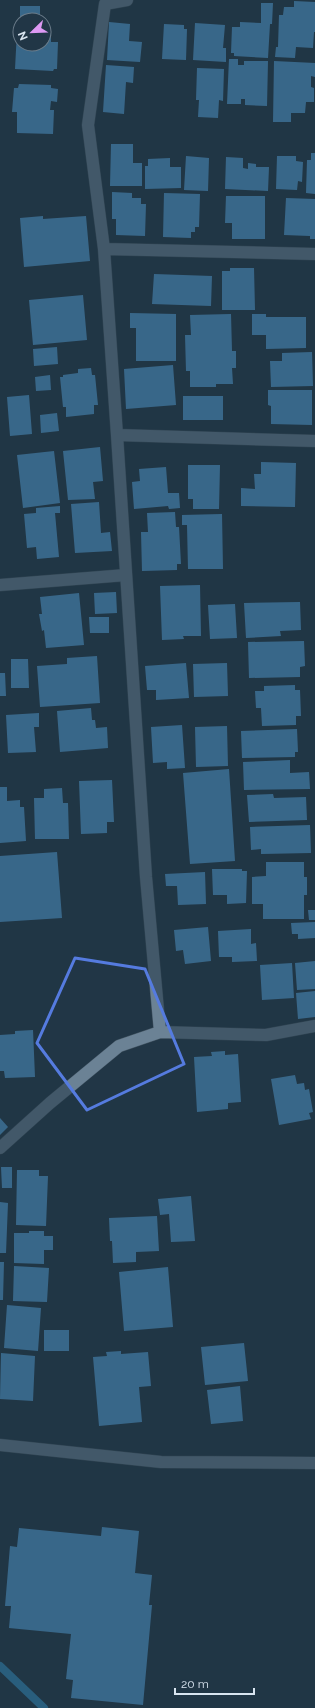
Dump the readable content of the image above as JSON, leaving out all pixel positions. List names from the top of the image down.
{
  "scale_bar": "20 m",
  "north": "bottom left"
}
